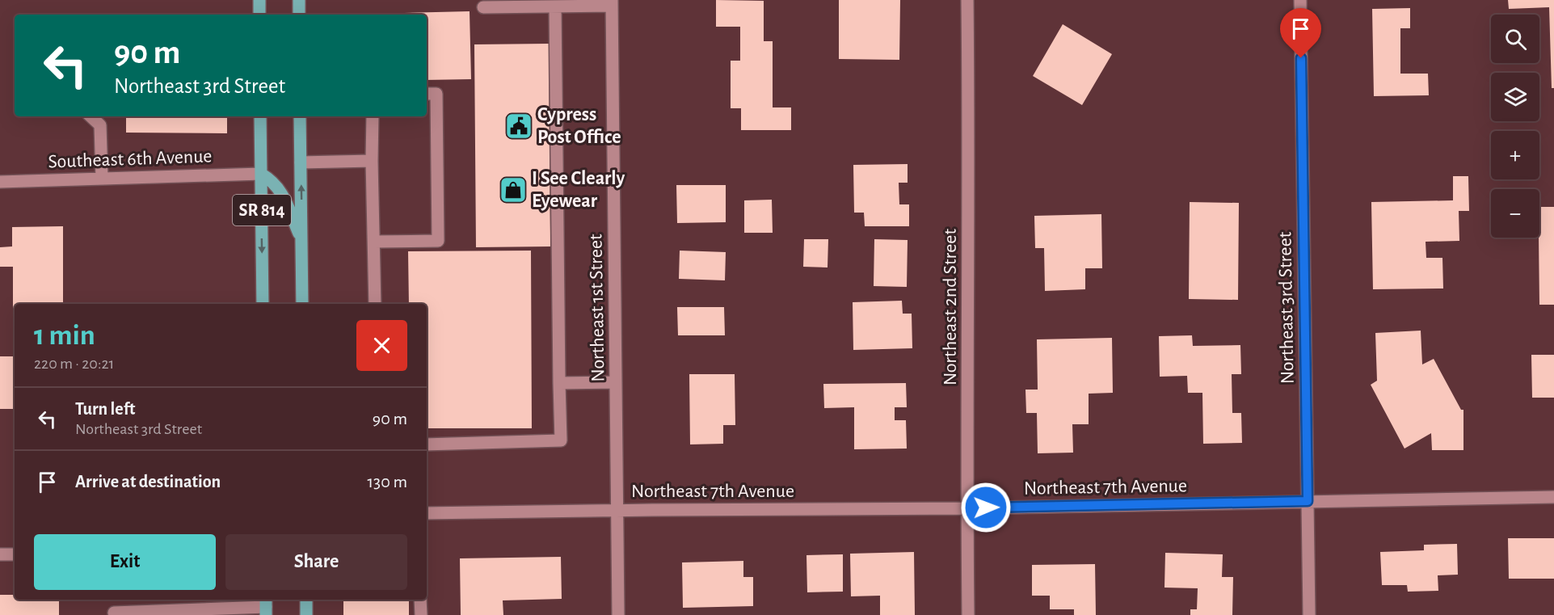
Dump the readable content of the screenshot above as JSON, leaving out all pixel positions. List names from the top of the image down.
{
  "streets": {
    "main road": ["SR 814"],
    "street": [
      "Southeast 6th Avenue",
      "Northeast 2nd Street",
      "Northeast 1st Street",
      "Northeast 3rd Street",
      "Northeast 7th Avenue"
    ]
  },
  "crossings": [
    ["Southeast 6th Avenue", "SR 814"],
    ["Northeast 2nd Street", "Northeast 7th Avenue"],
    ["Northeast 1st Street", "Northeast 7th Avenue"],
    ["Northeast 3rd Street", "Northeast 7th Avenue"]
  ],
  "places": {
    "public building": ["Cypress Post Office"],
    "shop": ["I See Clearly Eyewear"]
  },
  "page": {
    "map_buttons": ["+", "−"],
    "turn": ["90 m", "Northeast 3rd Street"],
    "heading": ["1 min", "220 m · 20:21"],
    "list": [
      {
        "name": "Turn left",
        "note": "Northeast 3rd Street",
        "value": "90 m"
      },
      {
        "name": "Arrive at destination",
        "value": "130 m"
      }
    ],
    "buttons": ["Exit", "Share"]
  }
}
